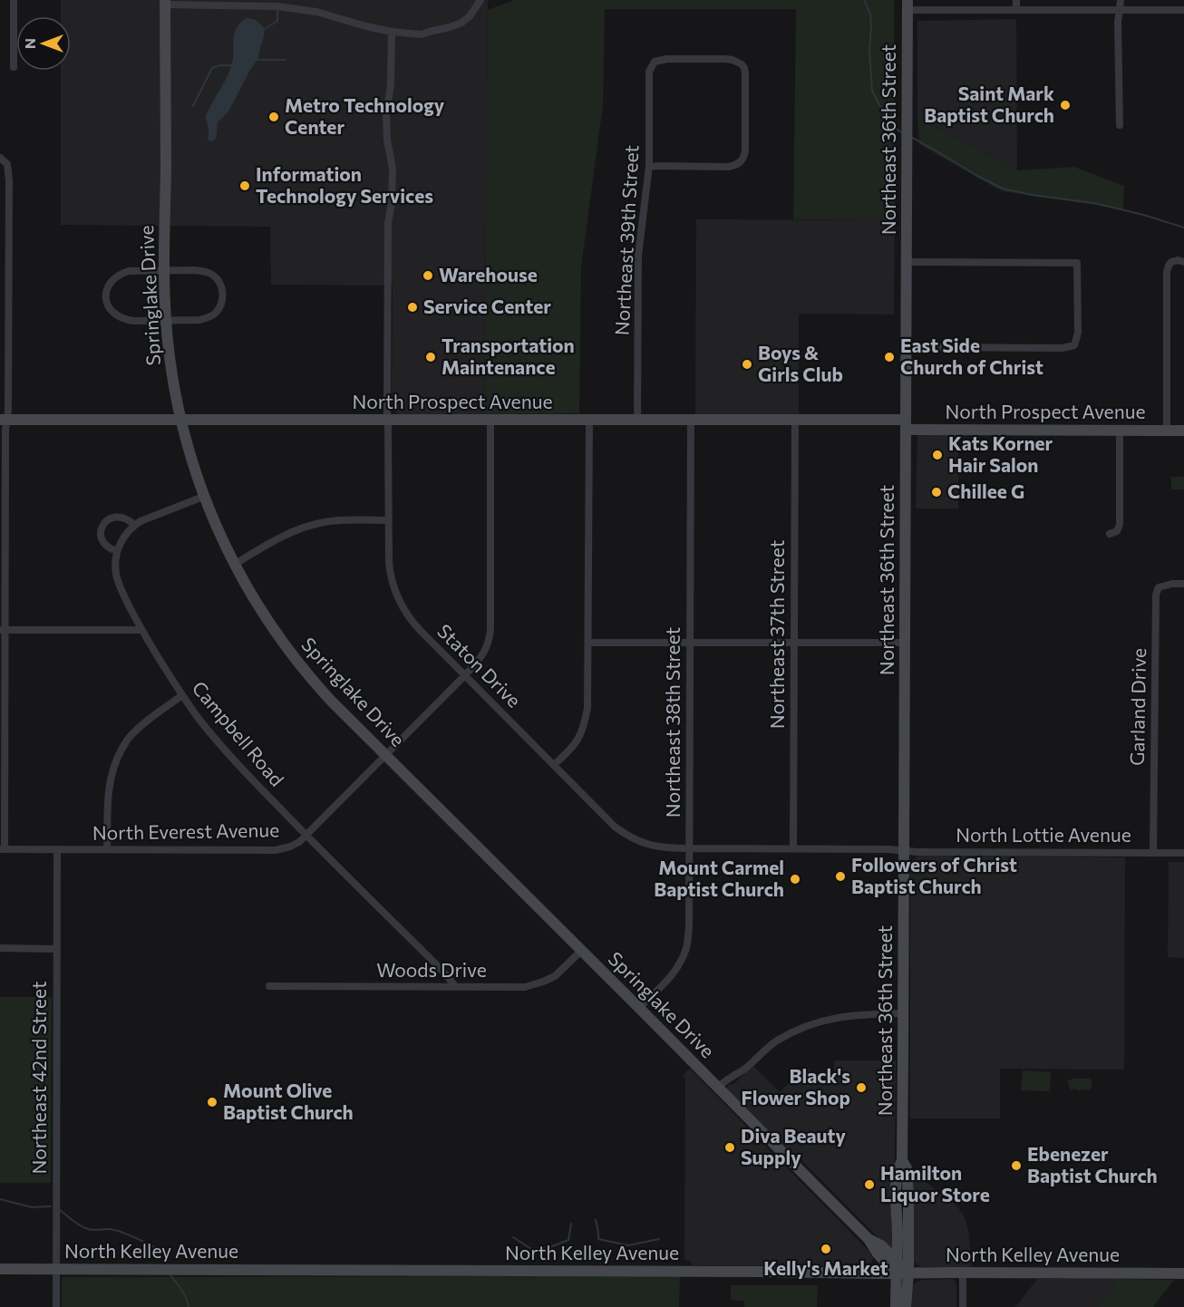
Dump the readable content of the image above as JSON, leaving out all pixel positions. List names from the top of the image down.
{
  "streets": {
    "street": [
      "Northeast 36th Street",
      "Northeast 39th Street",
      "Springlake Drive",
      "North Prospect Avenue",
      "Northeast 37th Street",
      "Staton Drive",
      "Garland Drive",
      "Northeast 38th Street",
      "Campbell Road",
      "North Everest Avenue",
      "North Lottie Avenue",
      "Woods Drive",
      "Northeast 42nd Street",
      "North Kelley Avenue"
    ]
  },
  "crossings": [
    ["Northeast 36th Street", "Springlake Drive"],
    ["Northeast 36th Street", "North Prospect Avenue"],
    ["Northeast 36th Street", "Staton Drive"],
    ["Northeast 36th Street", "North Lottie Avenue"],
    ["Northeast 36th Street", "North Kelley Avenue"],
    ["Northeast 39th Street", "North Prospect Avenue"],
    ["Springlake Drive", "North Prospect Avenue"],
    ["Springlake Drive", "Northeast 38th Street"],
    ["Springlake Drive", "North Everest Avenue"],
    ["Springlake Drive", "Woods Drive"],
    ["Springlake Drive", "North Kelley Avenue"],
    ["North Prospect Avenue", "Northeast 37th Street"],
    ["North Prospect Avenue", "Staton Drive"],
    ["North Prospect Avenue", "Northeast 38th Street"],
    ["North Prospect Avenue", "North Everest Avenue"],
    ["Northeast 37th Street", "Staton Drive"],
    ["Staton Drive", "Northeast 38th Street"],
    ["Staton Drive", "North Everest Avenue"],
    ["Staton Drive", "North Lottie Avenue"],
    ["Garland Drive", "North Lottie Avenue"],
    ["Campbell Road", "North Everest Avenue"],
    ["Campbell Road", "Woods Drive"],
    ["North Everest Avenue", "Northeast 42nd Street"],
    ["Northeast 42nd Street", "North Kelley Avenue"]
  ],
  "places": [
    "Saint Mark Baptist Church",
    "Metro Technology Center",
    "Information Technology Services",
    "Warehouse",
    "Service Center",
    "Transportation Maintenance",
    "East Side Church of Christ",
    "Boys & Girls Club",
    "Kats Korner Hair Salon",
    "Chillee G",
    "Followers of Christ Baptist Church",
    "Mount Carmel Baptist Church",
    "Black's Flower Shop",
    "Mount Olive Baptist Church",
    "Diva Beauty Supply",
    "Ebenezer Baptist Church",
    "Hamilton Liquor Store",
    "Kelly's Market"
  ],
  "north": "left"
}
